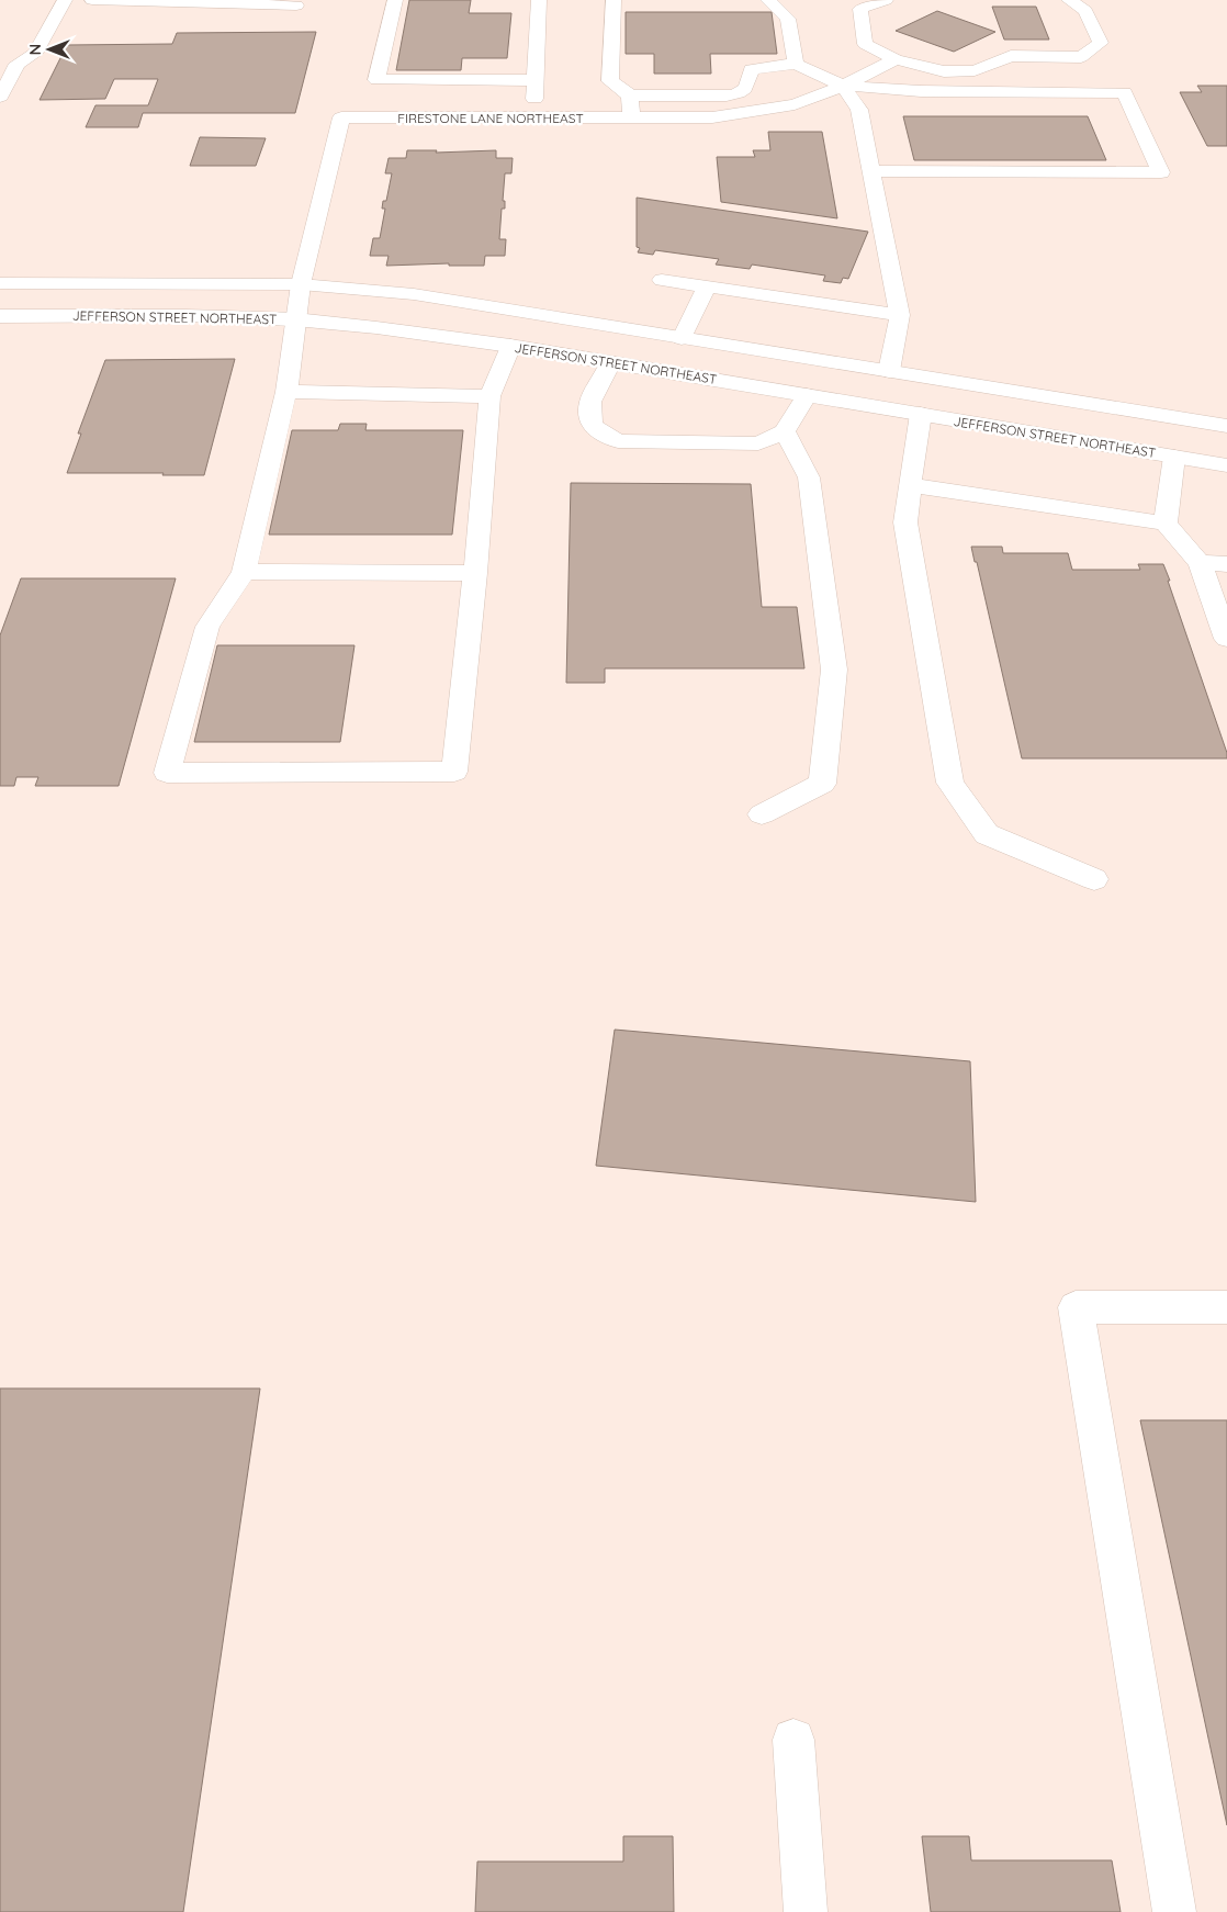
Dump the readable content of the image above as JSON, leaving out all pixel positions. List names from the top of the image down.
{
  "streets": {
    "main road": ["FIRESTONE LANE NORTHEAST", "JEFFERSON STREET NORTHEAST"]
  },
  "crossings": [
    ["FIRESTONE LANE NORTHEAST", "JEFFERSON STREET NORTHEAST"]
  ],
  "north": "left"
}
